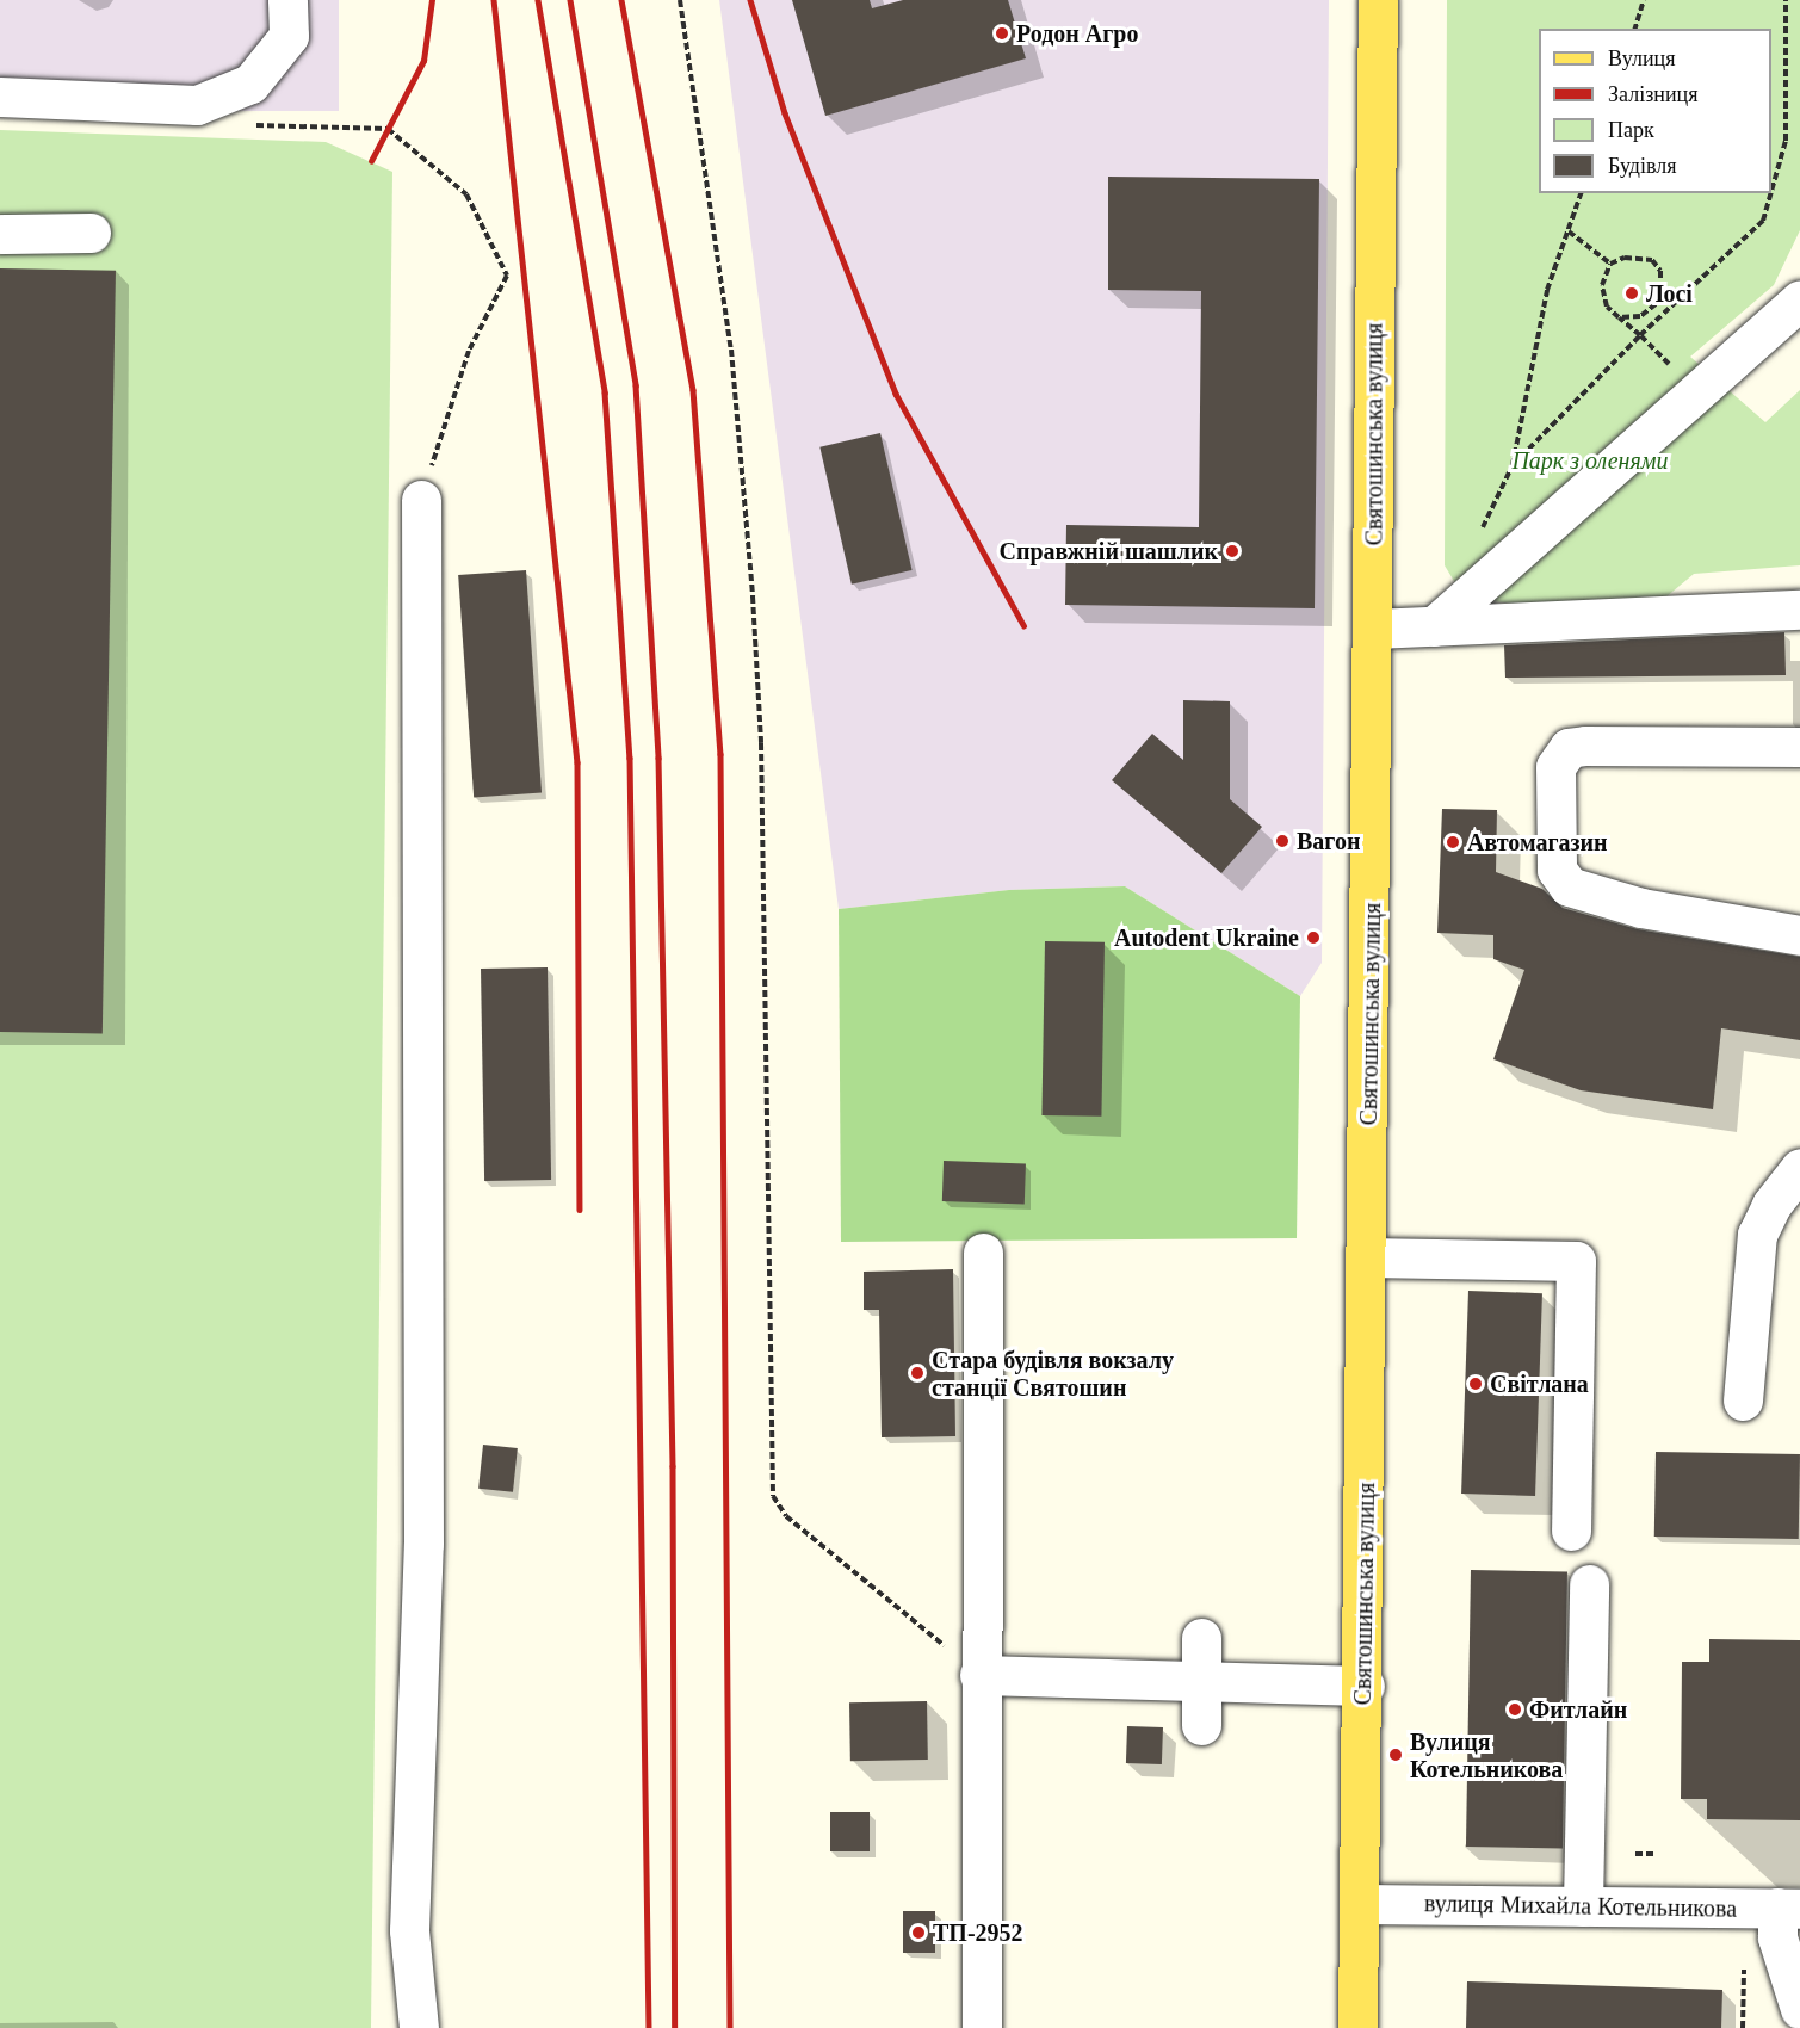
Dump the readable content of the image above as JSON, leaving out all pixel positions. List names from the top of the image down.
{
  "streets": {
    "main road": ["Святошинська вулиця"],
    "street": ["вулиця Михайла Котельникова"]
  },
  "crossings": [
    ["Святошинська вулиця", "вулиця Михайла Котельникова"]
  ],
  "parks": ["Парк з оленями"],
  "places": [
    "Родон Агро",
    "Лосі",
    "Справжній шашлик",
    "Вагон",
    "Автомагазин",
    "Autodent Ukraine",
    "Стара будівля вокзалу станції Святошин",
    "Світлана",
    "Фитлайн",
    "Вулиця Котельникова",
    "ТП-2952"
  ],
  "legend": [
    "Вулиця",
    "Залізниця",
    "Парк",
    "Будівля"
  ]
}
